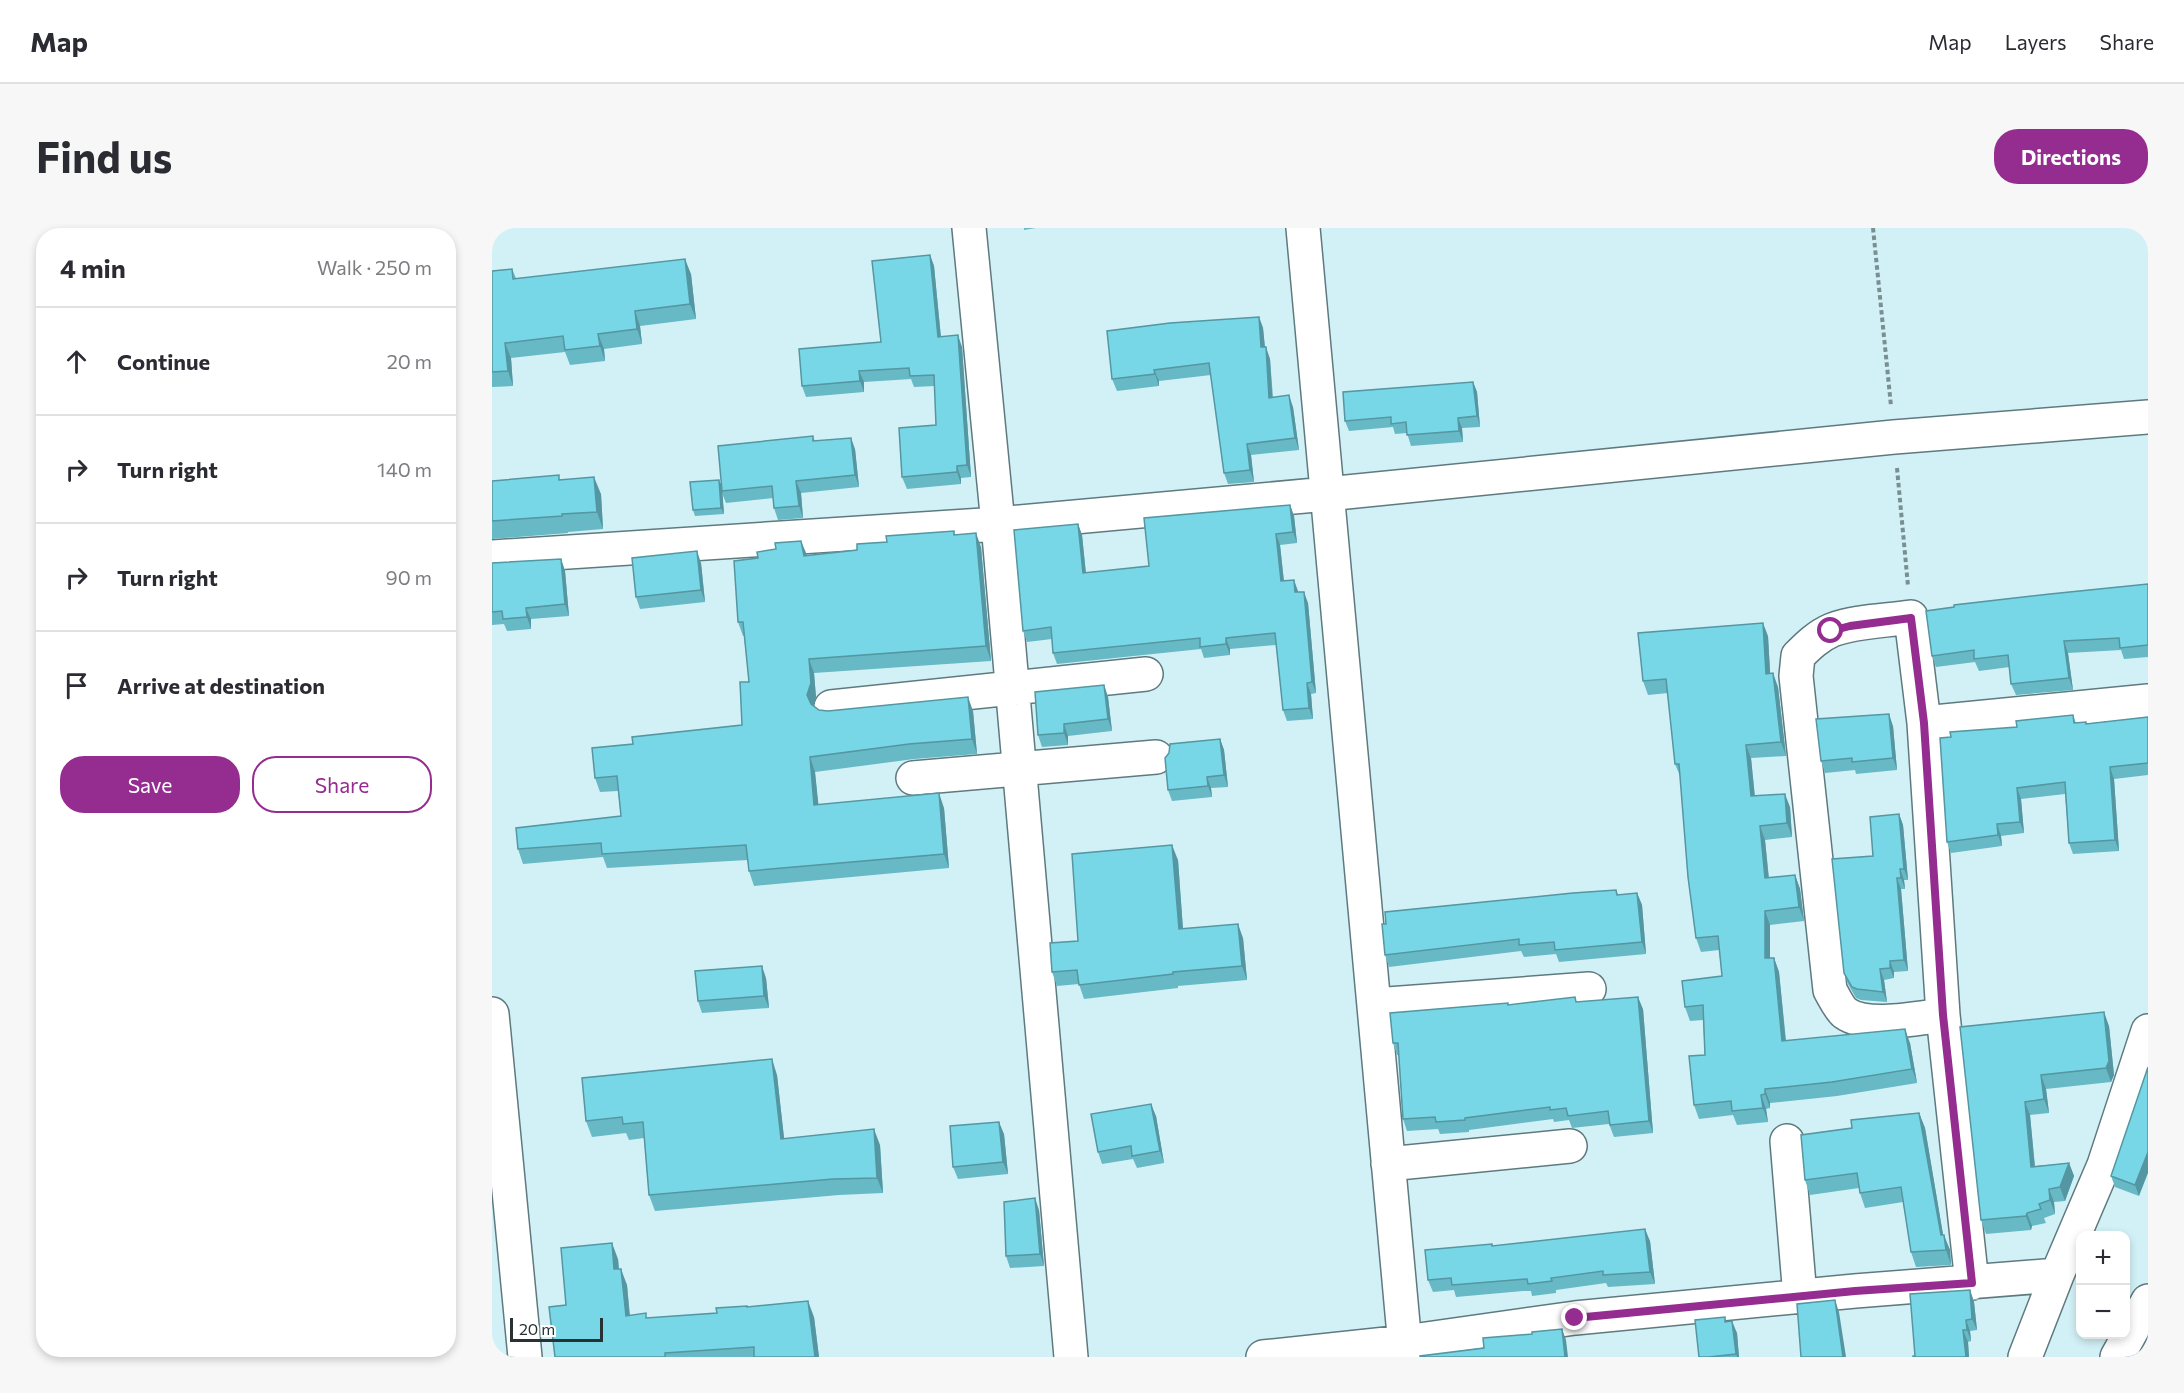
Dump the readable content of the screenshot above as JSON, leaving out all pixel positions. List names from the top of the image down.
{
  "scale_bar": "20 m",
  "page": {
    "header": "Map",
    "nav": ["Map", "Layers", "Share"],
    "buttons": [
      "Directions",
      ["Save", "Share"]
    ],
    "title": "Find us",
    "heading": ["4 min", "Walk · 250 m"],
    "list": [
      ["Continue", "20 m"],
      ["Turn right", "140 m"],
      ["Turn right", "90 m"],
      "Arrive at destination"
    ],
    "map_buttons": ["+", "−"],
    "scale": "20 m"
  }
}
